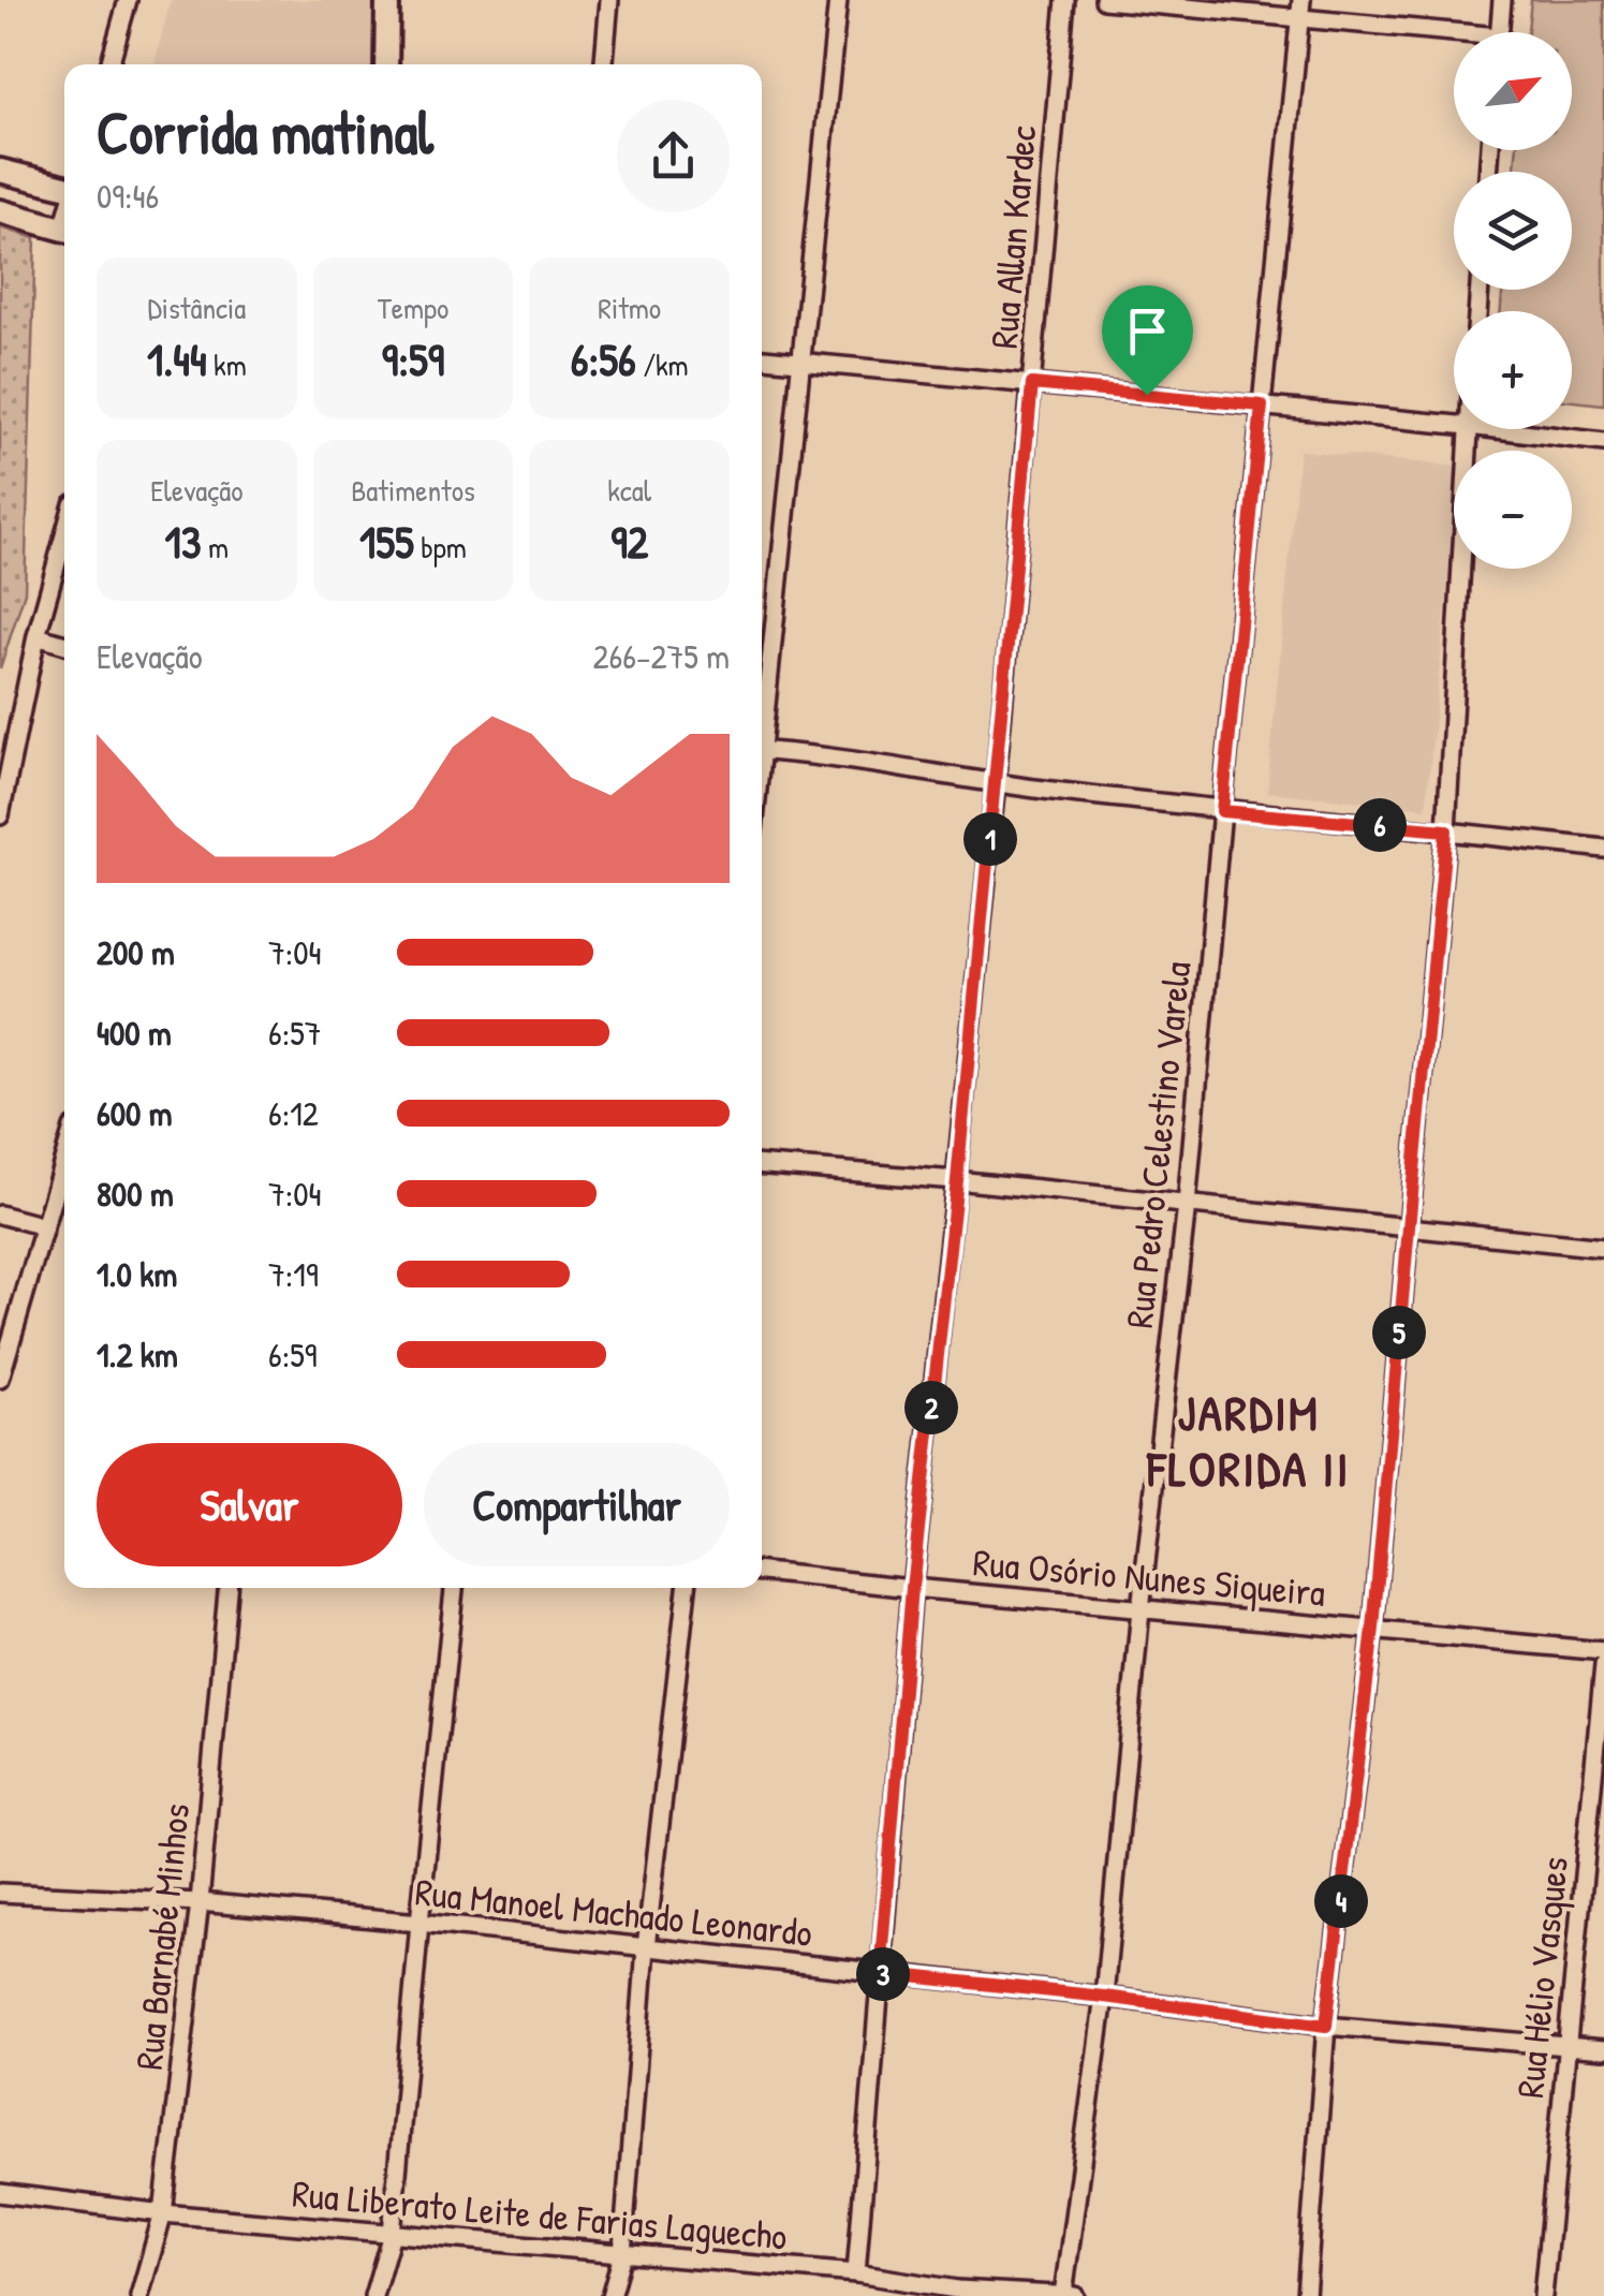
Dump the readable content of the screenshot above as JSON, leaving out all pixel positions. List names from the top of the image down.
{
  "streets": {
    "street": [
      "Rua Allan Kardec",
      "Rua Pedro Celestino Varela",
      "Rua Osório Nunes Siqueira",
      "Rua Manoel Machado Leonardo",
      "Rua Barnabé Minhos",
      "Rua Hélio Vasques",
      "Rua Liberato Leite de Farias Laguecho"
    ]
  },
  "crossings": [
    ["Rua Allan Kardec", "Rua Osório Nunes Siqueira"],
    ["Rua Allan Kardec", "Rua Manoel Machado Leonardo"],
    ["Rua Allan Kardec", "Rua Liberato Leite de Farias Laguecho"],
    ["Rua Pedro Celestino Varela", "Rua Osório Nunes Siqueira"],
    ["Rua Pedro Celestino Varela", "Rua Manoel Machado Leonardo"],
    ["Rua Pedro Celestino Varela", "Rua Liberato Leite de Farias Laguecho"],
    ["Rua Manoel Machado Leonardo", "Rua Barnabé Minhos"],
    ["Rua Manoel Machado Leonardo", "Rua Hélio Vasques"],
    ["Rua Barnabé Minhos", "Rua Liberato Leite de Farias Laguecho"]
  ],
  "districts": ["JARDIM FLORIDA II"],
  "north": "top right",
  "page": {
    "map_buttons": ["+", "−"],
    "heading": ["Corrida matinal", "09:46"],
    "stats": [
      ["Distância", "1.44 km"],
      ["Tempo", "9:59"],
      ["Ritmo", "6:56 /km"],
      ["Elevação", "13 m"],
      ["Batimentos", "155 bpm"],
      ["kcal", "92"]
    ],
    "chart": ["Elevação", "266–275 m"],
    "pins": [
      "6",
      "1",
      "5",
      "2",
      "4",
      "3"
    ],
    "list": [
      {
        "name": "200 m",
        "note": "7:04"
      },
      {
        "name": "400 m",
        "note": "6:57"
      },
      {
        "name": "600 m",
        "note": "6:12"
      },
      {
        "name": "800 m",
        "note": "7:04"
      },
      {
        "name": "1.0 km",
        "note": "7:19"
      },
      {
        "name": "1.2 km",
        "note": "6:59"
      }
    ],
    "buttons": ["Salvar", "Compartilhar"]
  }
}
